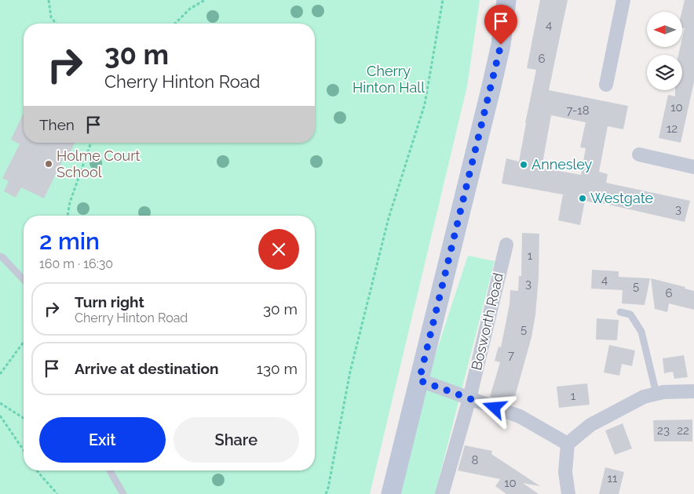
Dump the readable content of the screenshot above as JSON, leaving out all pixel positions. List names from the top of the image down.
{
  "streets": {
    "street": ["Bosworth Road"]
  },
  "parks": ["Cherry Hinton Hall"],
  "places": ["Holme Court School", "Annesley", "Westgate"],
  "house_numbers": [
    "4",
    "6",
    "10",
    "7-18",
    "12",
    "3",
    "1",
    "4",
    "3",
    "5",
    "6",
    "5",
    "7",
    "1",
    "23",
    "22",
    "8",
    "11",
    "10"
  ],
  "north": "left",
  "page": {
    "turn": ["30 m", "Cherry Hinton Road"],
    "then": "Then",
    "heading": ["2 min", "160 m · 16:30"],
    "list": [
      {
        "name": "Turn right",
        "note": "Cherry Hinton Road",
        "value": "30 m"
      },
      {
        "name": "Arrive at destination",
        "value": "130 m"
      }
    ],
    "buttons": ["Exit", "Share"]
  }
}
